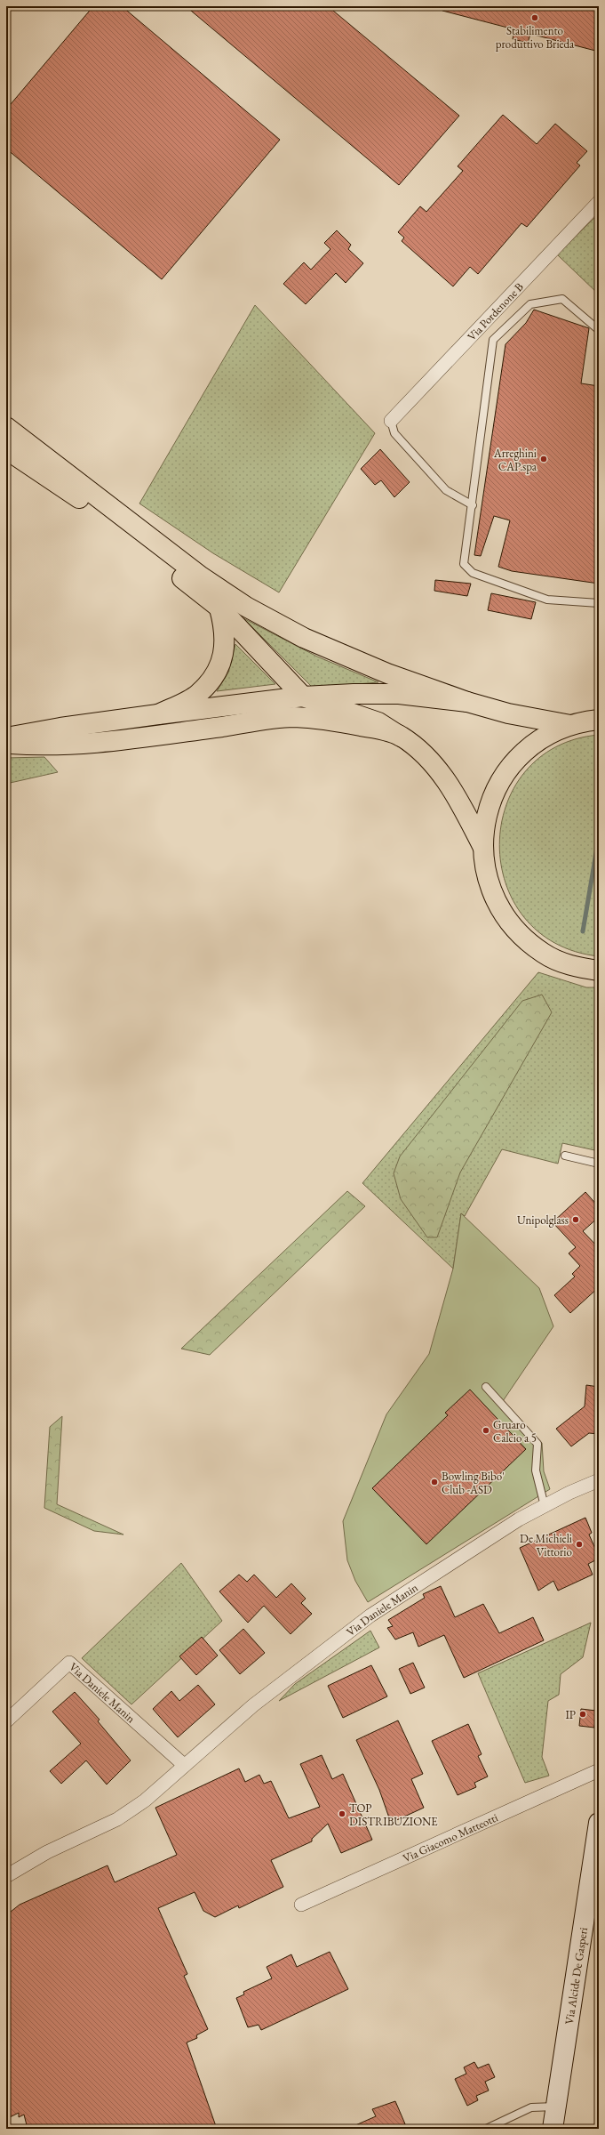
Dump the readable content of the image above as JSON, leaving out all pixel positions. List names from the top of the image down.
{
  "streets": {
    "main road": ["Via Alcide De Gasperi"],
    "street": ["Via Pordenone B", "Via Daniele Manin", "Via Giacomo Matteotti"]
  },
  "places": [
    "Stabilimento produttivo Brieda",
    "Arreghini CAP.spa",
    "Unipolglass",
    "Gruaro Calcio a 5",
    "Bowling Bibo' Club -ASD",
    "De Michieli Vittorio",
    "IP",
    "TOP DISTRIBUZIONE"
  ]
}
